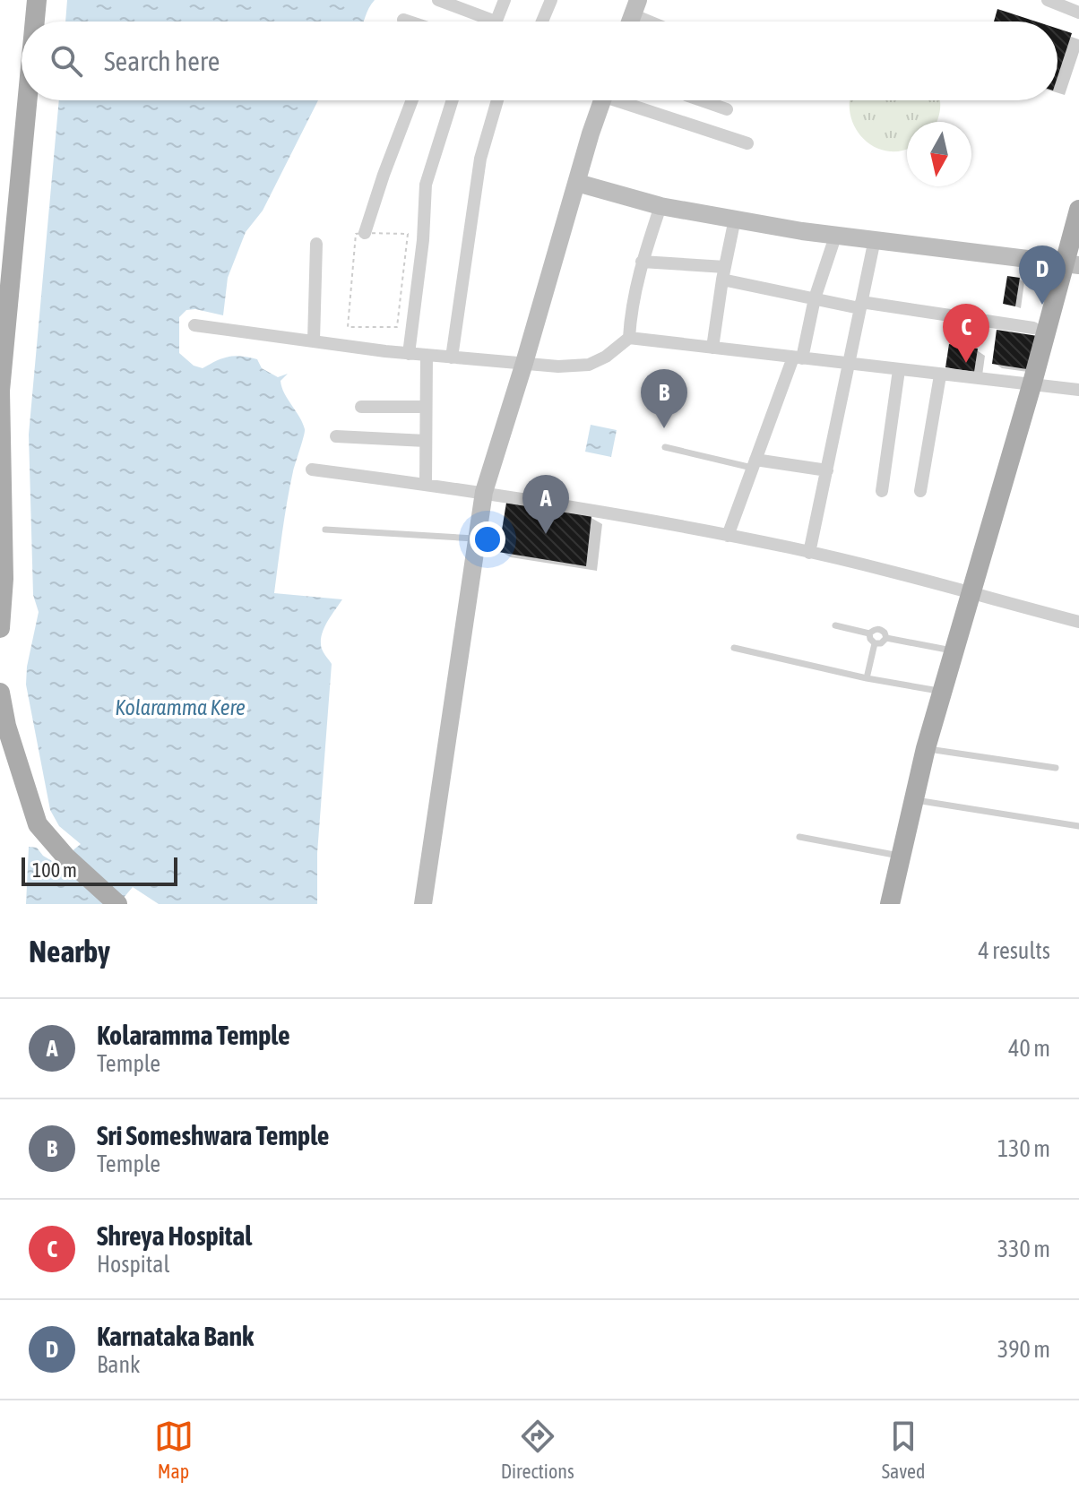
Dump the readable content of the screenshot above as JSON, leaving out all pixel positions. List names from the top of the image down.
{
  "water": ["Kolaramma Kere"],
  "scale_bar": "100 m",
  "north": "bottom",
  "page": {
    "search": "Search here",
    "pins": [
      "D",
      "C",
      "B",
      "A"
    ],
    "scale": "100 m",
    "heading": ["Nearby", "4 results"],
    "list": [
      {
        "mark": "A",
        "name": "Kolaramma Temple",
        "note": "Temple",
        "value": "40 m"
      },
      {
        "mark": "B",
        "name": "Sri Someshwara Temple",
        "note": "Temple",
        "value": "130 m"
      },
      {
        "mark": "C",
        "name": "Shreya Hospital",
        "note": "Hospital",
        "value": "330 m"
      },
      {
        "mark": "D",
        "name": "Karnataka Bank",
        "note": "Bank",
        "value": "390 m"
      }
    ],
    "nav": ["Map", "Directions", "Saved"]
  }
}
